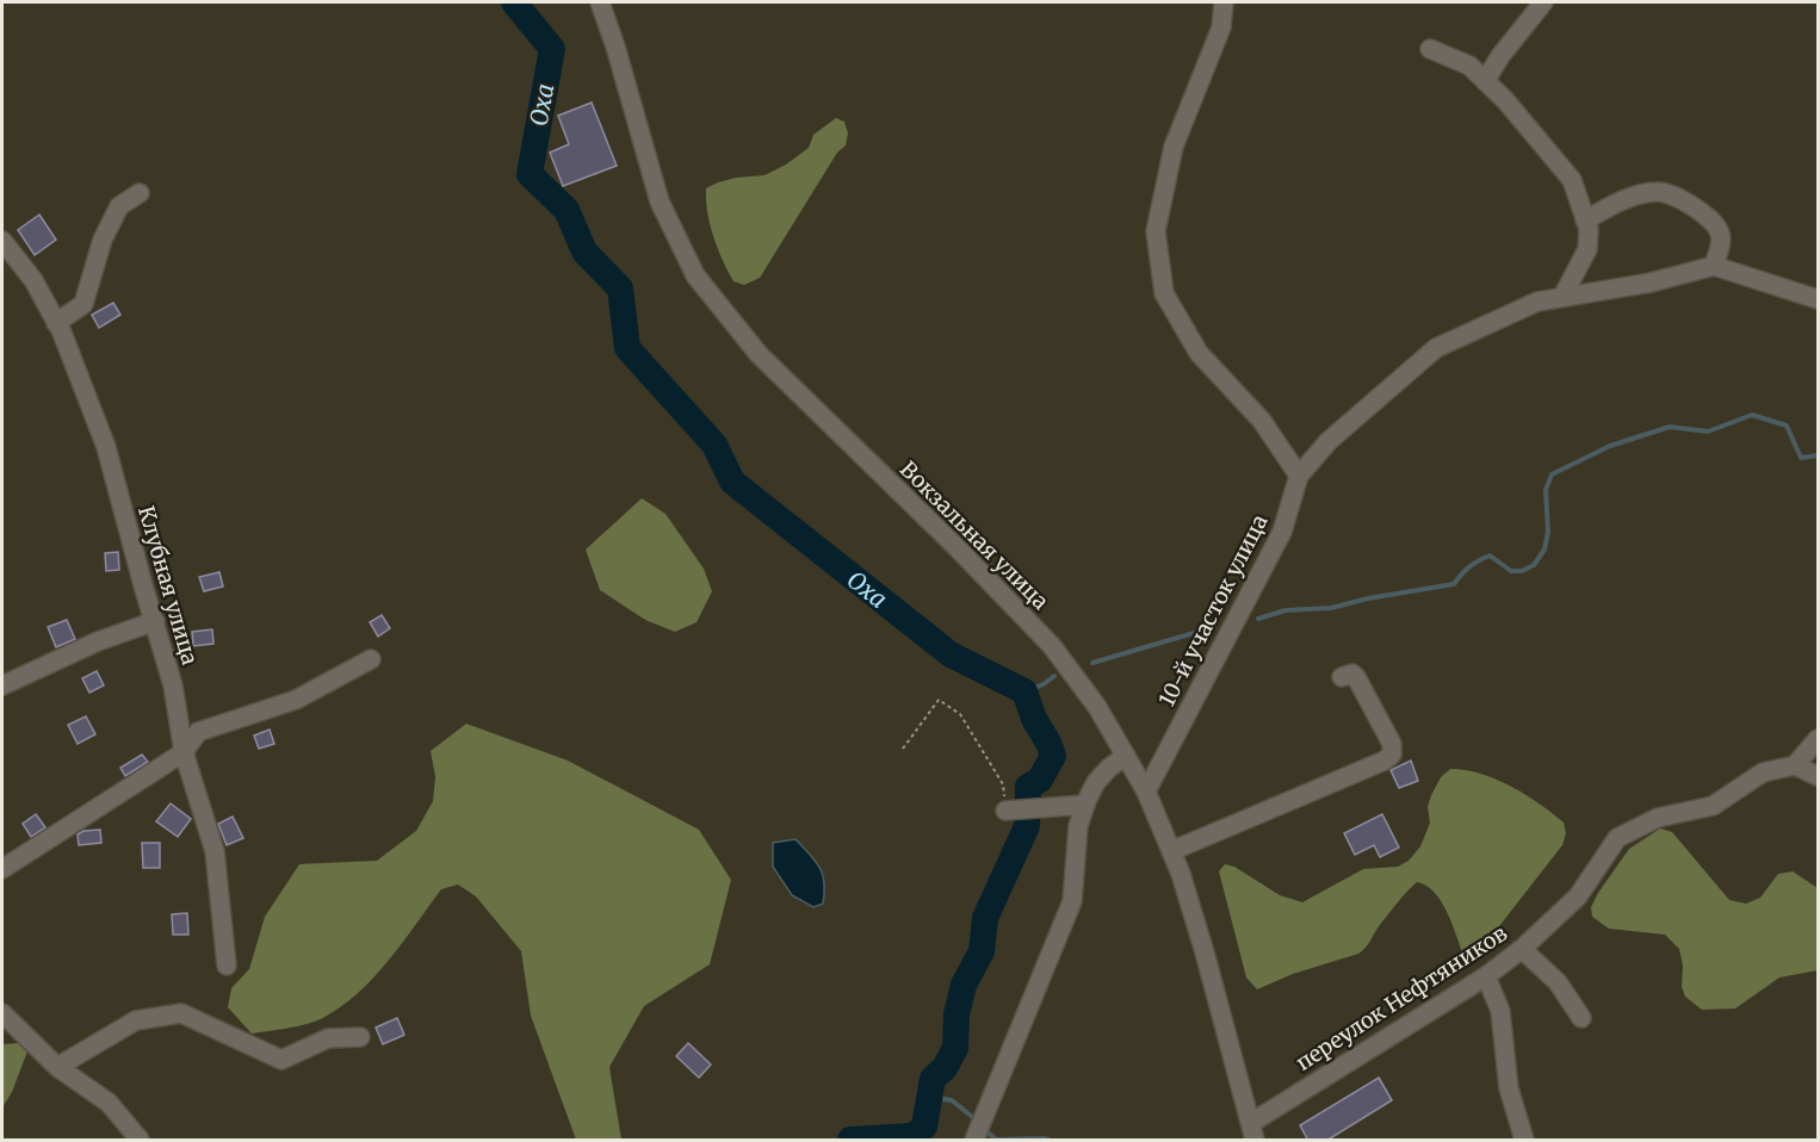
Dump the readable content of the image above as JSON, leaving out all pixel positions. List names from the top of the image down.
{
  "streets": {
    "street": [
      "Вокзальная улица",
      "Клубная улица",
      "10-й участок улица",
      "переулок Нефтяников"
    ]
  },
  "crossings": [
    ["Вокзальная улица", "10-й участок улица"],
    ["Вокзальная улица", "переулок Нефтяников"]
  ],
  "water": ["Оха"]
}
